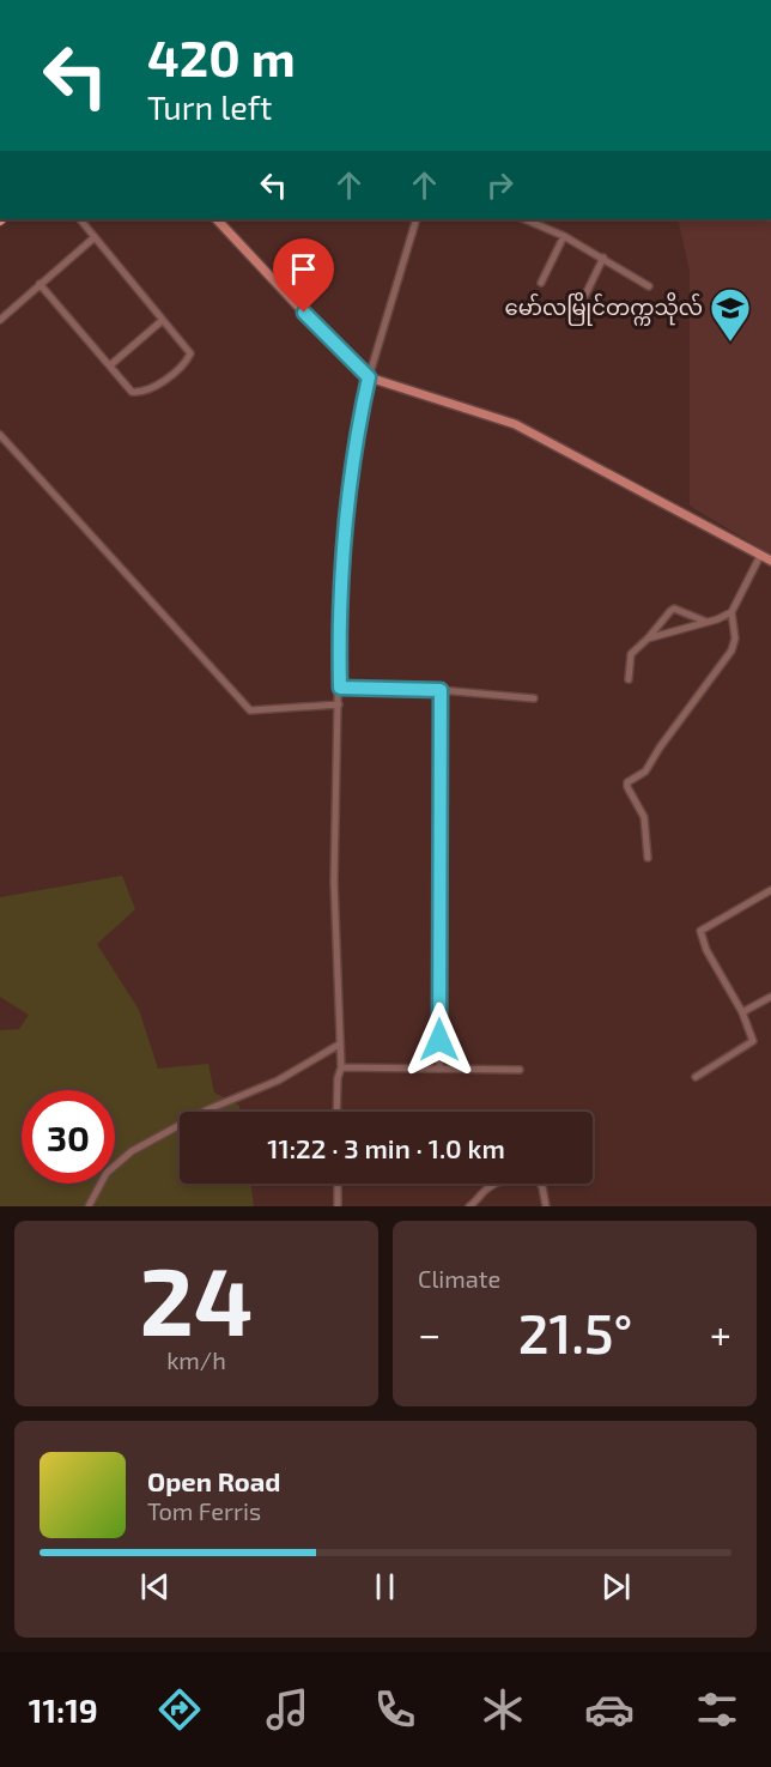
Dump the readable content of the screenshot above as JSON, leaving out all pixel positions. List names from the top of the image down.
{
  "places": {
    "school or university": ["မော်လမြိုင်တက္ကသိုလ်"]
  },
  "page": {
    "turn": ["420 m", "Turn left"],
    "limit": "30",
    "trip": "11:22 · 3 min · 1.0 km",
    "tile": [
      ["24", "km/h"],
      "Climate"
    ],
    "heat": ["−", "21.5°", "+"],
    "song": ["Open Road", "Tom Ferris"],
    "tabs": "11:19"
  }
}
